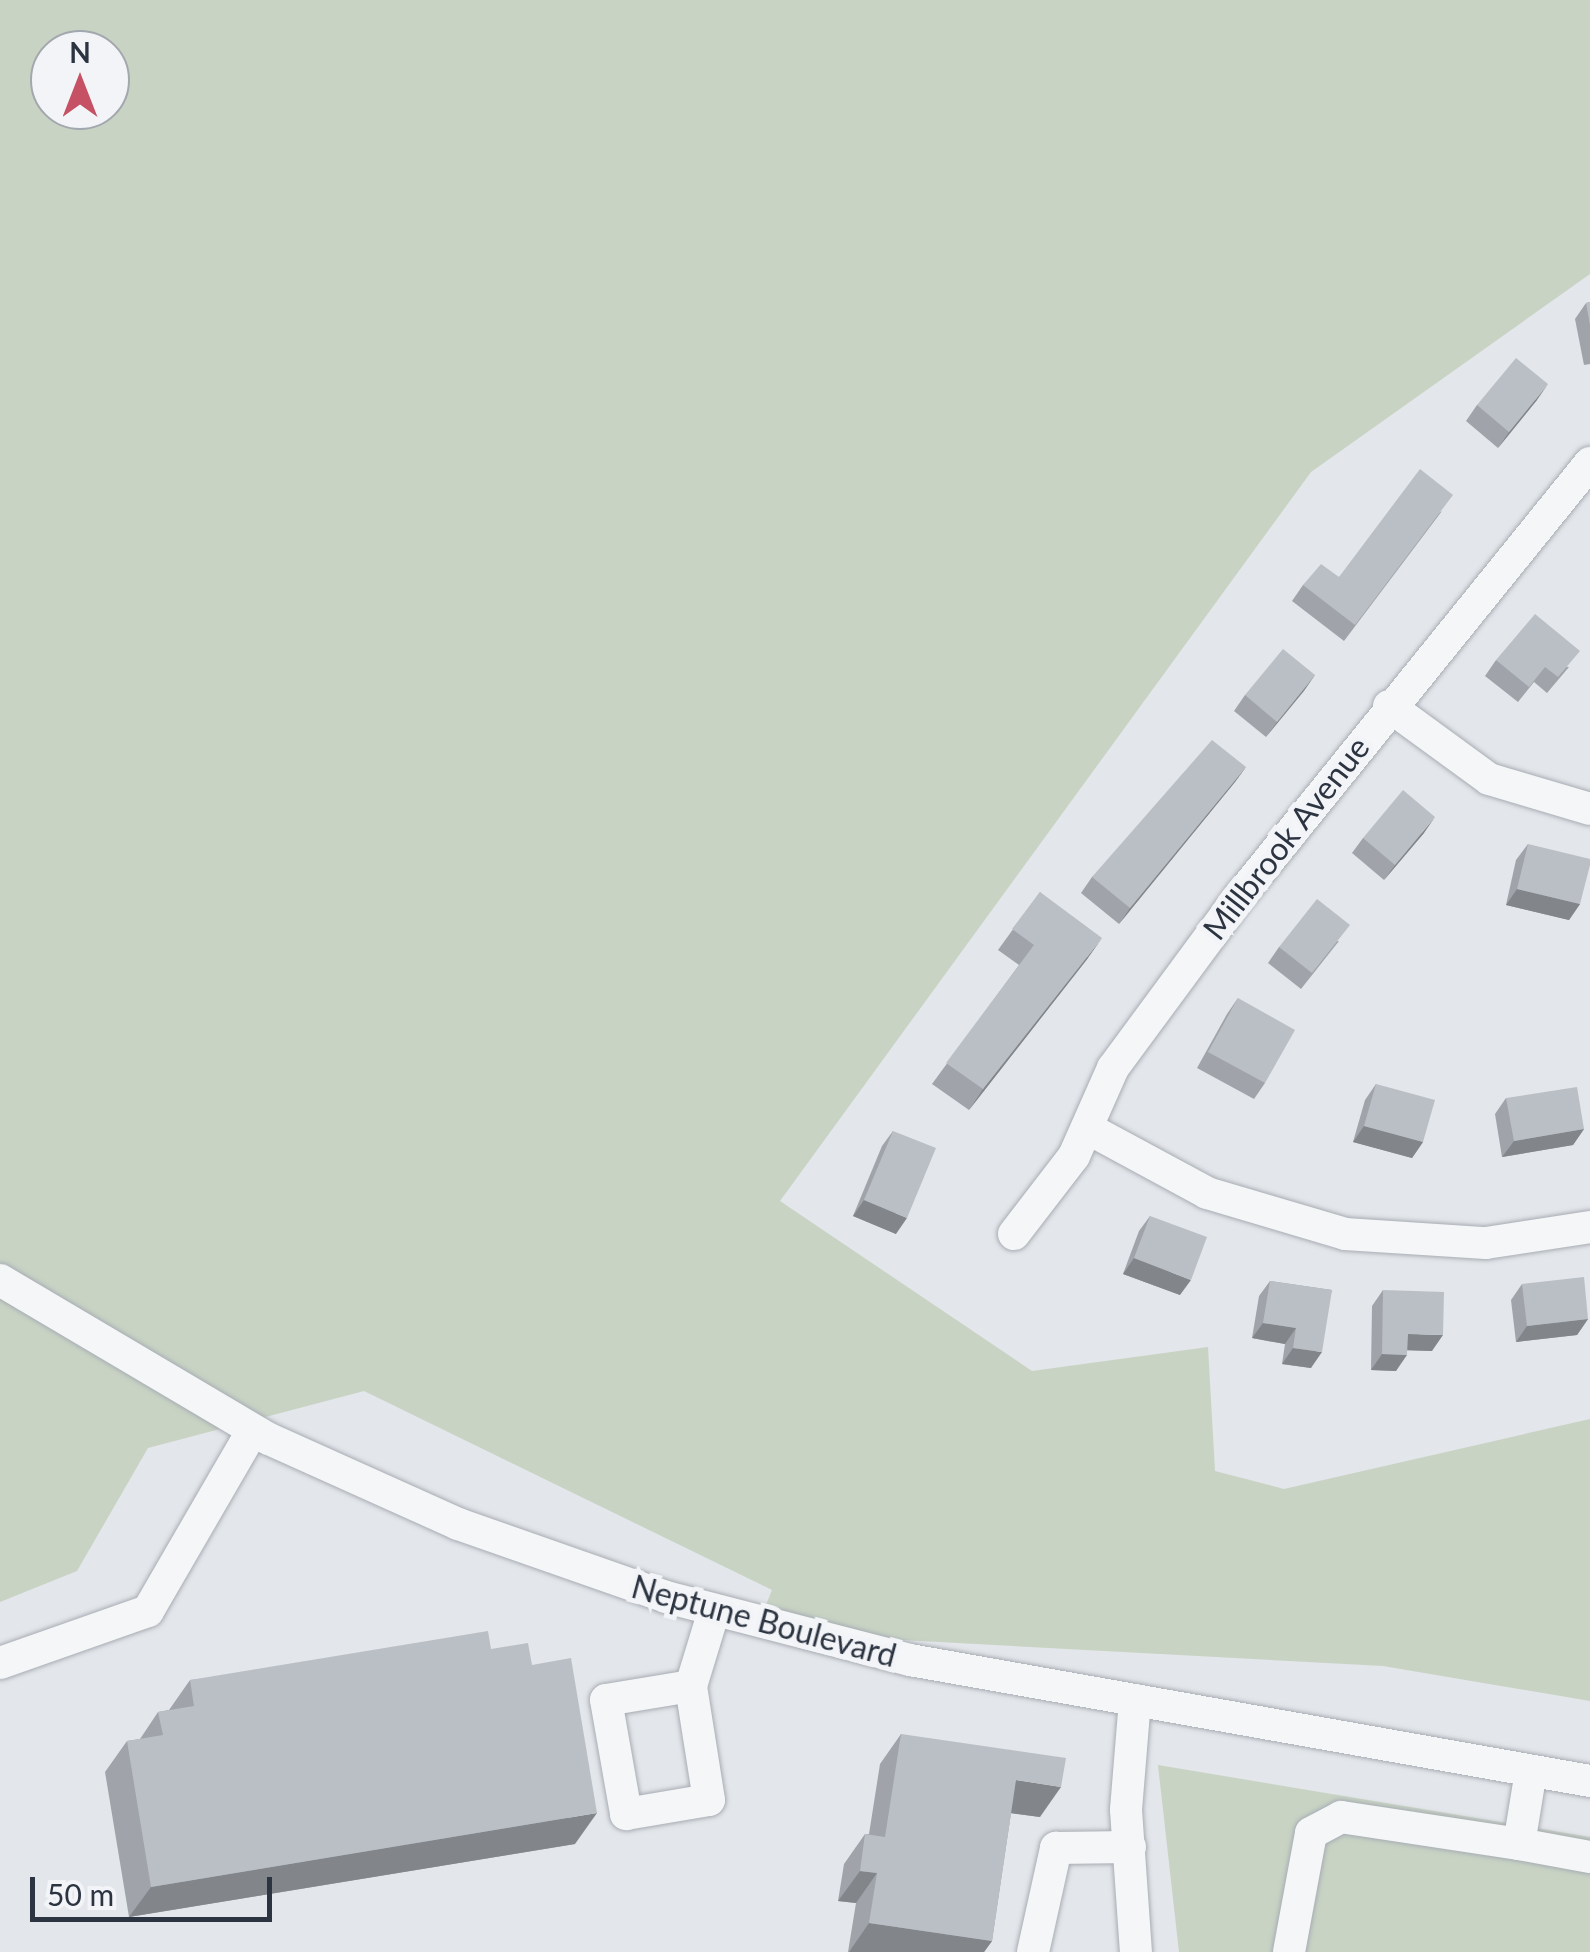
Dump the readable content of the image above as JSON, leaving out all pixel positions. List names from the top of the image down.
{
  "streets": {
    "street": ["Millbrook Avenue", "Neptune Boulevard"]
  },
  "scale_bar": "50 m",
  "north": "top"
}
